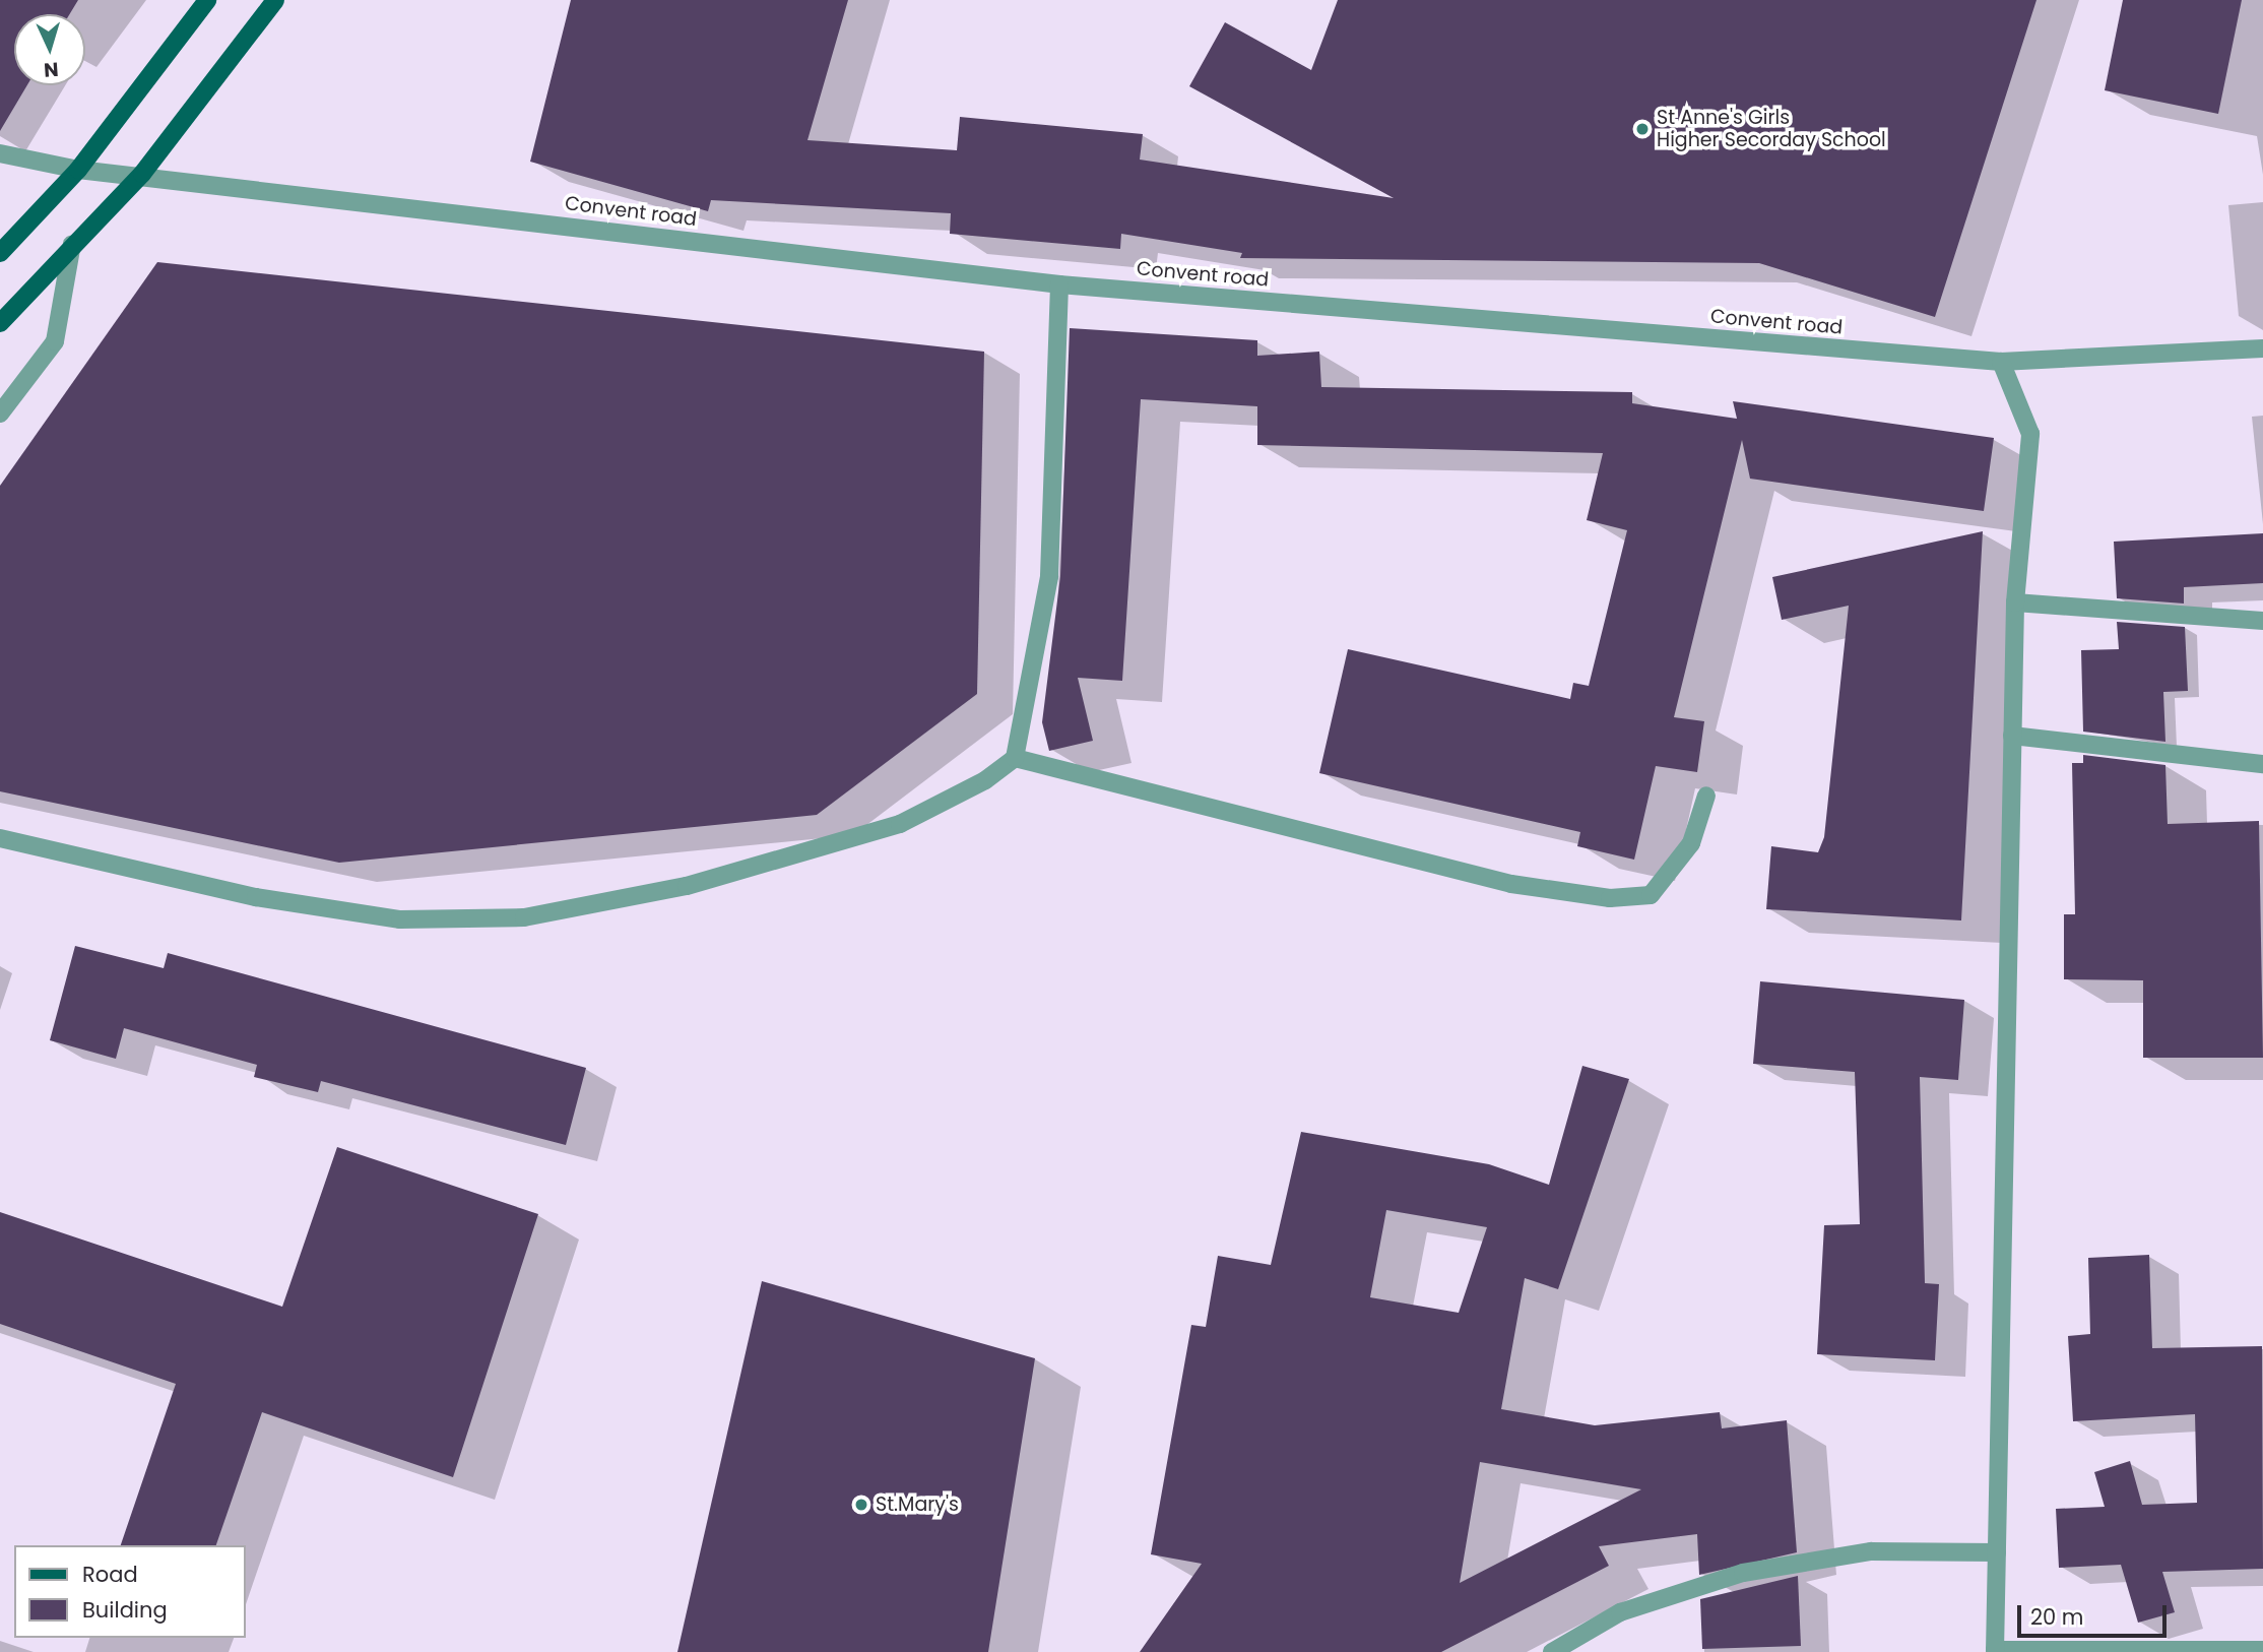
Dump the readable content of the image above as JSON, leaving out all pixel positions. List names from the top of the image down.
{
  "streets": {
    "street": ["Convent road"]
  },
  "places": ["St Anne's Girls Higher Secorday School", "St.Mary's"],
  "legend": ["Road", "Building"],
  "scale_bar": "20 m",
  "north": "bottom"
}
